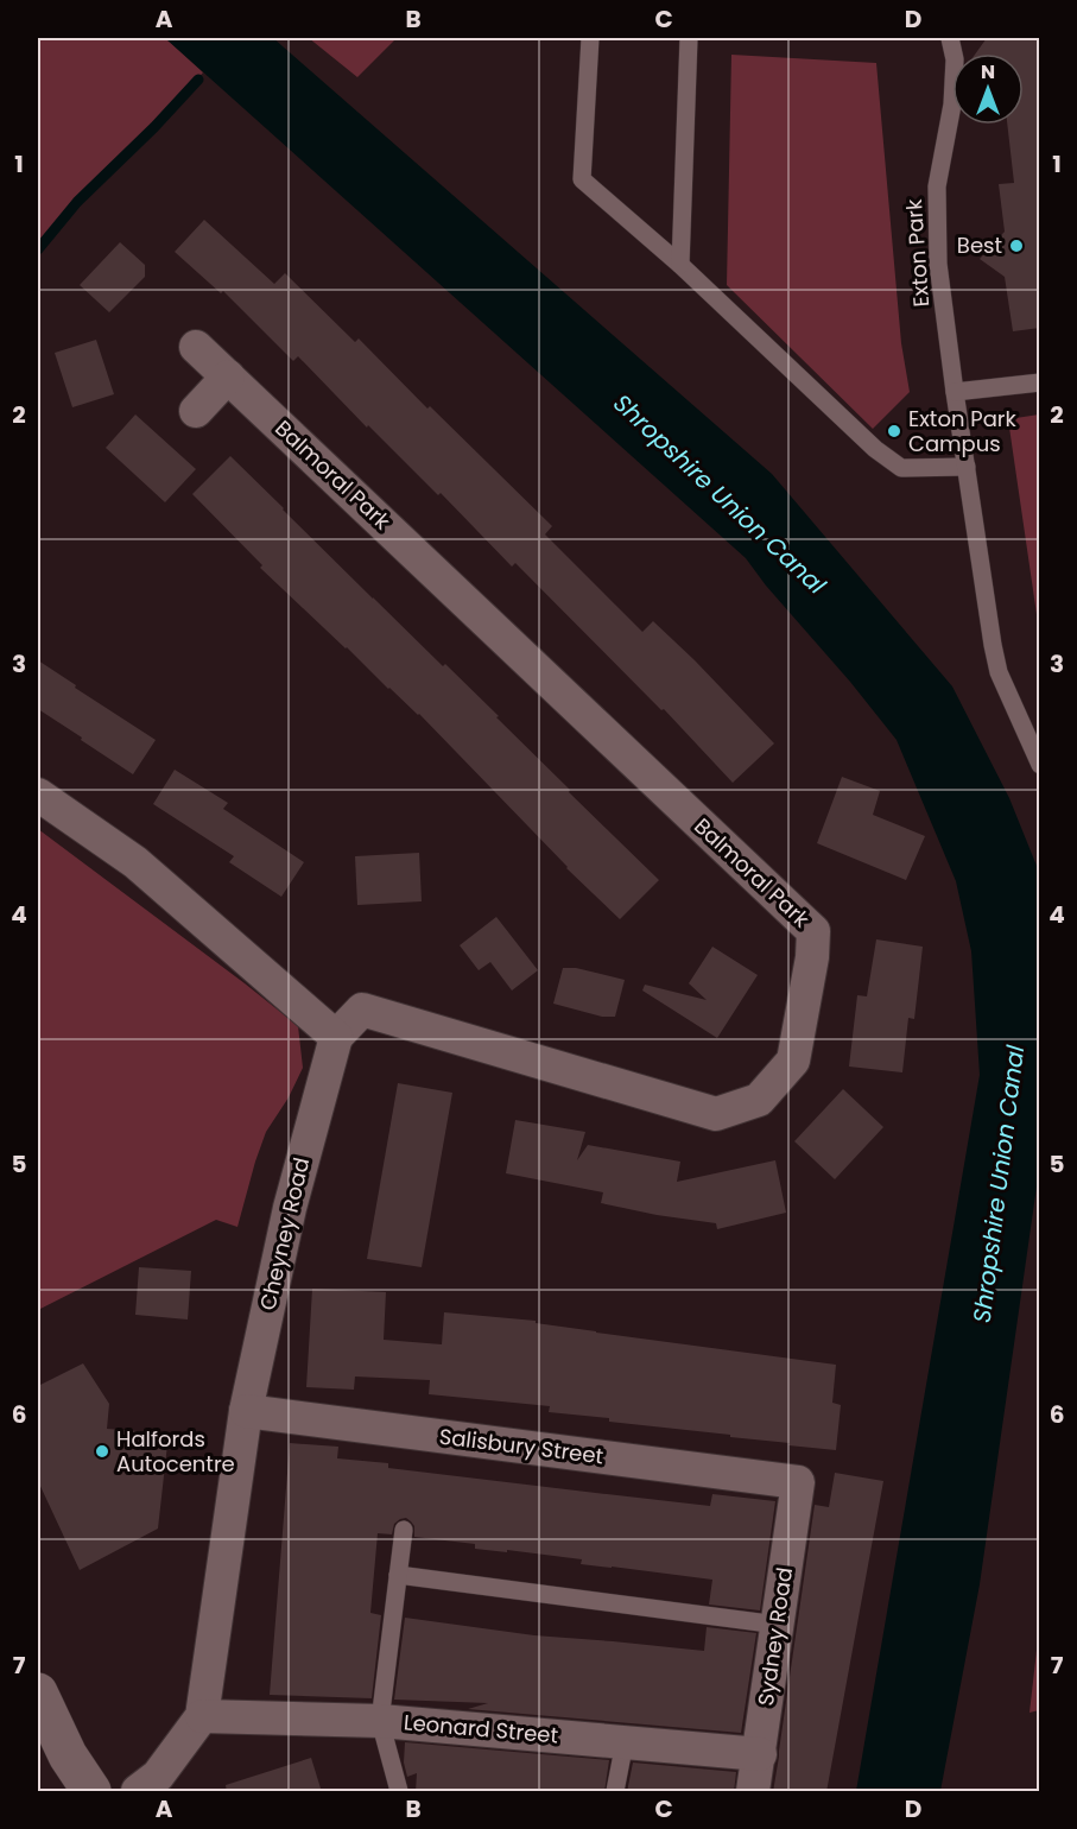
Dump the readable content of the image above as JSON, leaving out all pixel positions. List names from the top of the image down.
{
  "streets": {
    "street": [
      "Balmoral Park",
      "Cheyney Road",
      "Salisbury Street",
      "Sydney Road",
      "Leonard Street"
    ],
    "lane": ["Exton Park"]
  },
  "crossings": [
    ["Balmoral Park", "Cheyney Road"],
    ["Cheyney Road", "Salisbury Street"],
    ["Cheyney Road", "Leonard Street"],
    ["Salisbury Street", "Sydney Road"],
    ["Sydney Road", "Leonard Street"]
  ],
  "water": ["Shropshire Union Canal"],
  "places": ["Best", "Exton Park Campus", "Halfords Autocentre"],
  "north": "top",
  "grid": {
    "columns": [
      "A",
      "B",
      "C",
      "D"
    ],
    "rows": [
      "1",
      "2",
      "3",
      "4",
      "5",
      "6",
      "7"
    ]
  }
}
